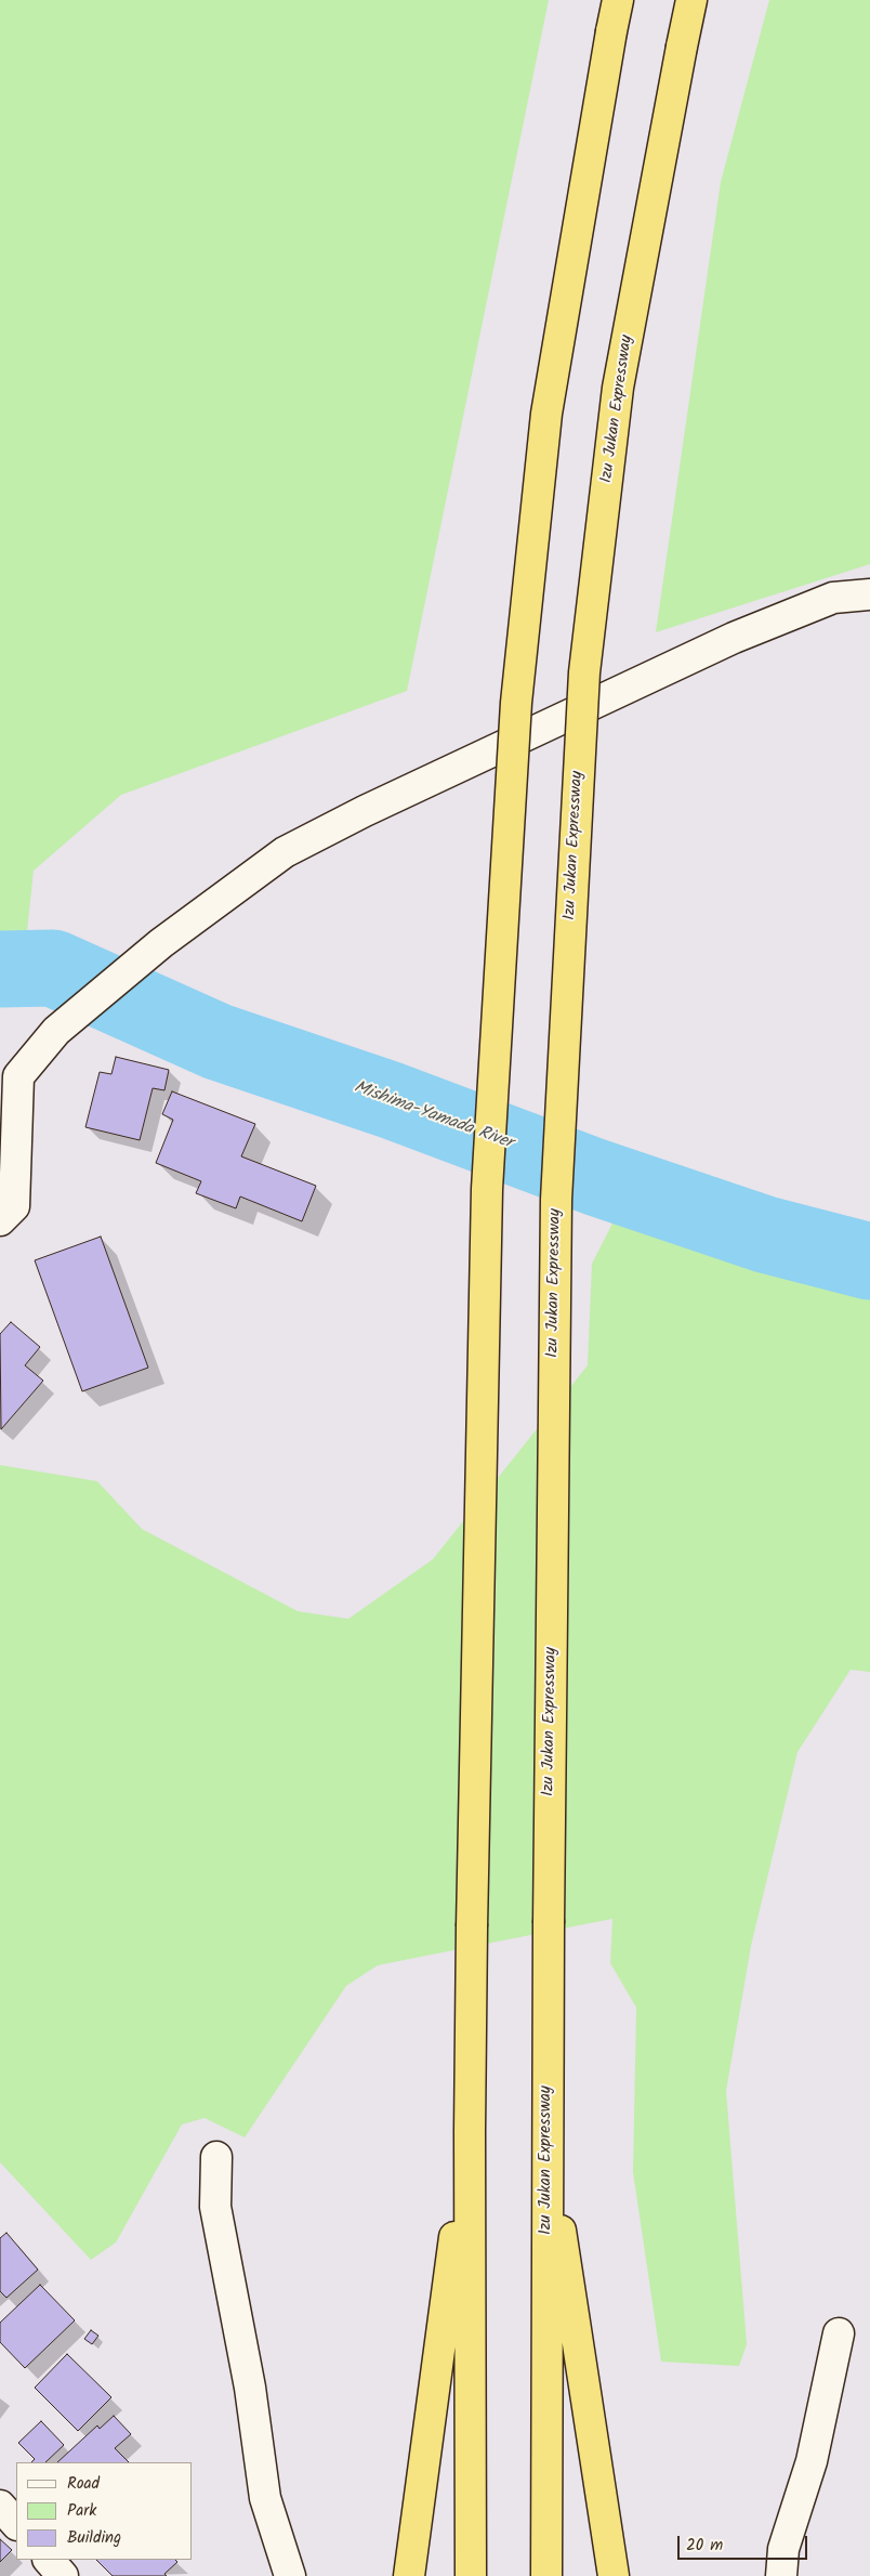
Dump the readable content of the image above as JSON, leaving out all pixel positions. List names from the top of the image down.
{
  "streets": {
    "highway": ["Izu Jukan Expressway"]
  },
  "water": ["Mishima-Yamada River"],
  "legend": ["Road", "Park", "Building"],
  "scale_bar": "20 m"
}
